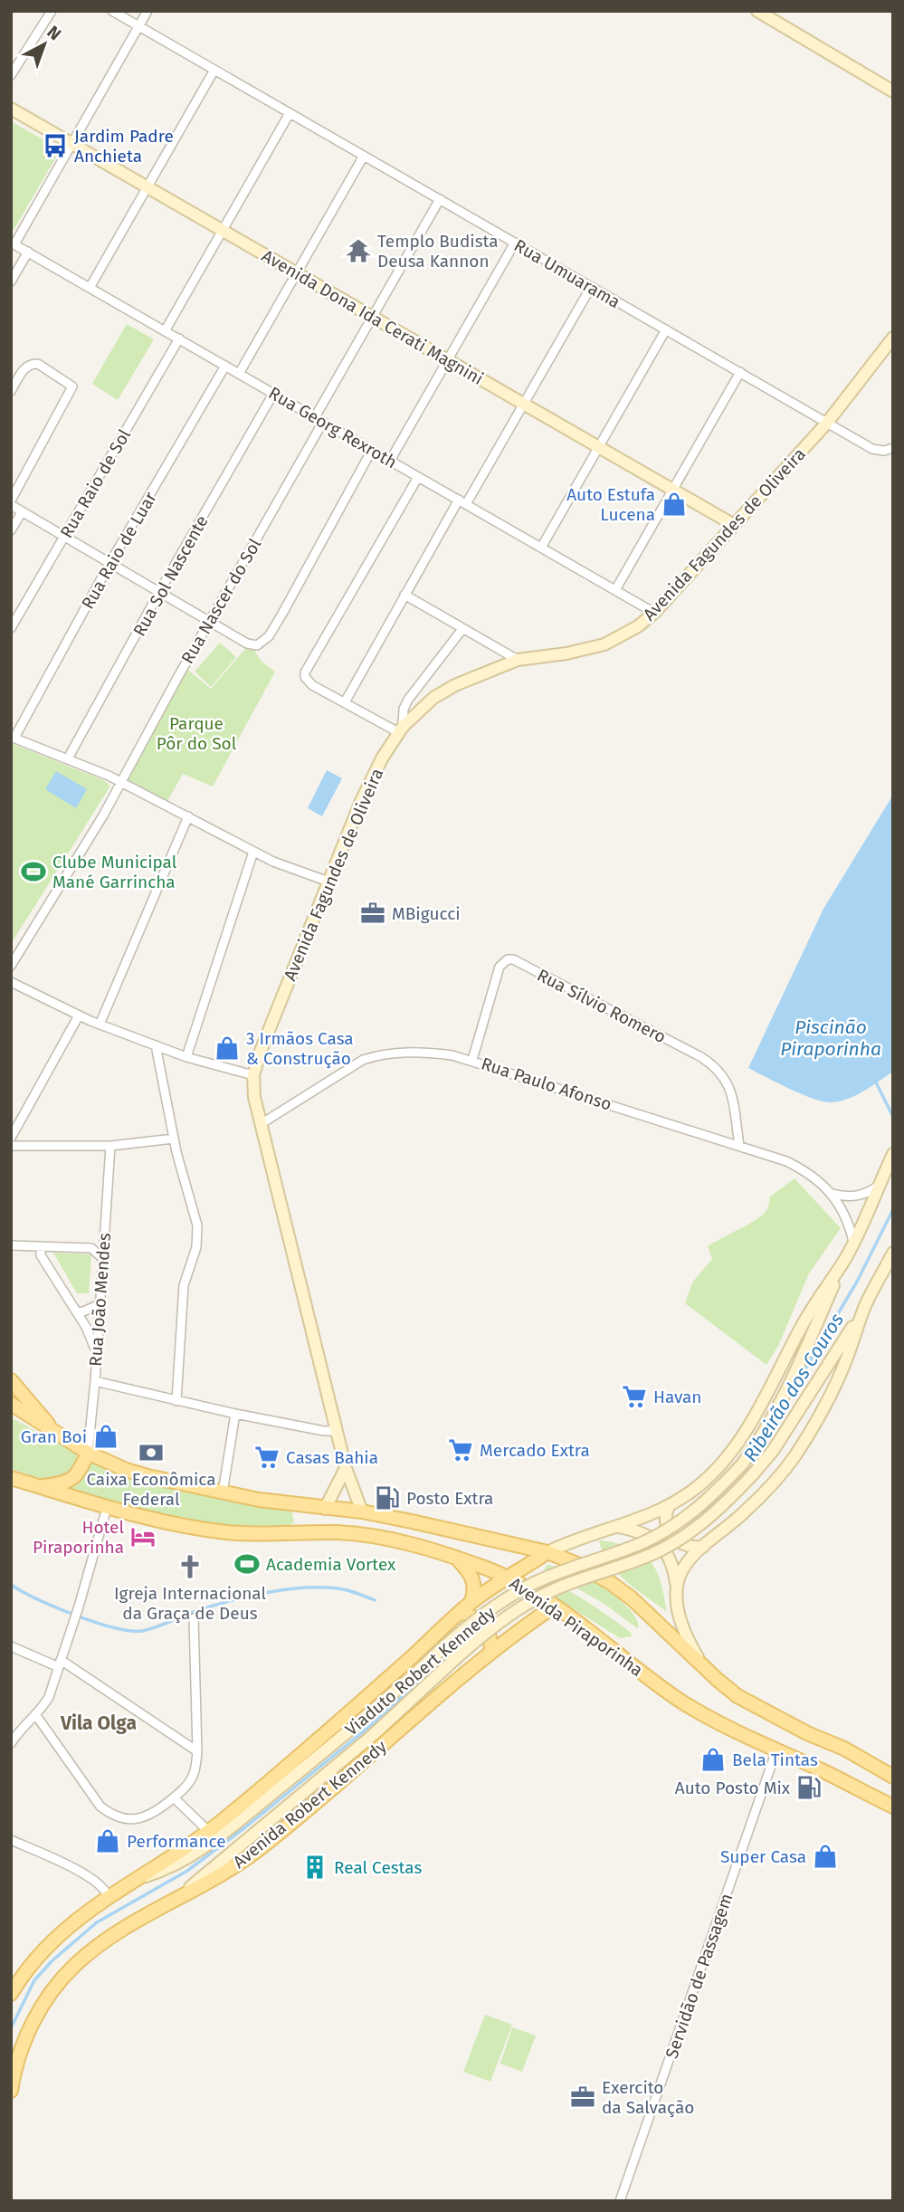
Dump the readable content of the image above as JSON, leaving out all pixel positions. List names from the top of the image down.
{
  "streets": {
    "main road": [
      "Avenida Dona Ida Cerati Magnini",
      "Avenida Fagundes de Oliveira",
      "Avenida Piraporinha",
      "Viaduto Robert Kennedy",
      "Avenida Robert Kennedy"
    ],
    "street": [
      "Rua Umuarama",
      "Rua Georg Rexroth",
      "Rua Raio de Sol",
      "Rua Raio de Luar",
      "Rua Sol Nascente",
      "Rua Nascer do Sol",
      "Rua Sílvio Romero",
      "Rua Paulo Afonso",
      "Rua João Mendes",
      "Servidão de Passagem"
    ]
  },
  "crossings": [
    ["Rua Umuarama", "Avenida Fagundes de Oliveira"],
    ["Rua Umuarama", "Rua Nascer do Sol"],
    ["Avenida Dona Ida Cerati Magnini", "Avenida Fagundes de Oliveira"],
    ["Avenida Dona Ida Cerati Magnini", "Rua Nascer do Sol"],
    ["Rua Georg Rexroth", "Rua Raio de Sol"],
    ["Rua Georg Rexroth", "Avenida Fagundes de Oliveira"],
    ["Rua Georg Rexroth", "Rua Raio de Luar"],
    ["Rua Georg Rexroth", "Rua Sol Nascente"],
    ["Rua Georg Rexroth", "Rua Nascer do Sol"],
    ["Avenida Fagundes de Oliveira", "Rua Paulo Afonso"],
    ["Rua Sílvio Romero", "Rua Paulo Afonso"],
    ["Avenida Piraporinha", "Avenida Robert Kennedy"],
    ["Avenida Piraporinha", "Servidão de Passagem"],
    ["Viaduto Robert Kennedy", "Avenida Robert Kennedy"]
  ],
  "districts": ["Vila Olga"],
  "water": ["Piscinão Piraporinha", "Ribeirão dos Couros"],
  "parks": ["Parque Pôr do Sol"],
  "places": {
    "bus stop": ["Jardim Padre Anchieta"],
    "temple": ["Templo Budista Deusa Kannon"],
    "shop": [
      "Auto Estufa Lucena",
      "3 Irmãos Casa & Construção",
      "Gran Boi",
      "Bela Tintas",
      "Performance",
      "Super Casa"
    ],
    "sports": ["Clube Municipal Mané Garrincha", "Academia Vortex"],
    "office": ["MBigucci", "Exercito da Salvação"],
    "supermarket": ["Havan", "Mercado Extra", "Casas Bahia"],
    "bank": ["Caixa Econômica Federal"],
    "fuel station": ["Posto Extra", "Auto Posto Mix"],
    "hotel": ["Hotel Piraporinha"],
    "church": ["Igreja Internacional da Graça de Deus"],
    "building": ["Real Cestas"]
  },
  "north": "top right"
}
